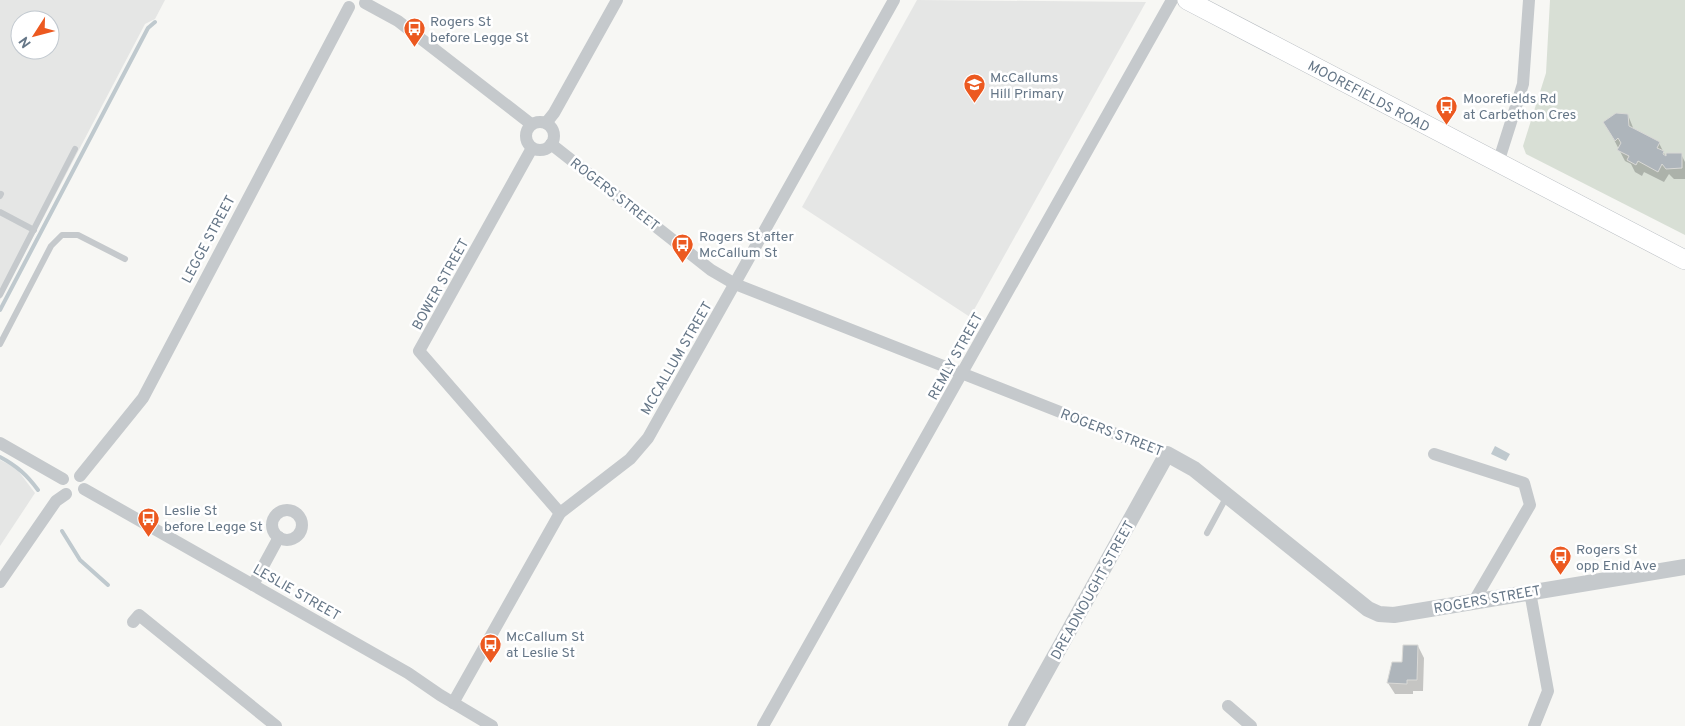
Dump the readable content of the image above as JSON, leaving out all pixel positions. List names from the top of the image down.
{
  "streets": {
    "main road": ["MOOREFIELDS ROAD"],
    "street": [
      "ROGERS STREET",
      "LEGGE STREET",
      "BOWER STREET",
      "REMLY STREET",
      "MCCALLUM STREET",
      "DREADNOUGHT STREET",
      "LESLIE STREET"
    ]
  },
  "crossings": [
    ["ROGERS STREET", "BOWER STREET"],
    ["ROGERS STREET", "REMLY STREET"],
    ["ROGERS STREET", "MCCALLUM STREET"],
    ["ROGERS STREET", "DREADNOUGHT STREET"],
    ["LEGGE STREET", "LESLIE STREET"],
    ["BOWER STREET", "MCCALLUM STREET"],
    ["MCCALLUM STREET", "LESLIE STREET"]
  ],
  "places": {
    "bus stop": [
      "Rogers St before Legge St",
      "Moorefields Rd at Carbethon Cres",
      "Rogers St after McCallum St",
      "Leslie St before Legge St",
      "Rogers St opp Enid Ave",
      "McCallum St at Leslie St"
    ],
    "school or university": ["McCallums Hill Primary"]
  },
  "north": "bottom left"
}
